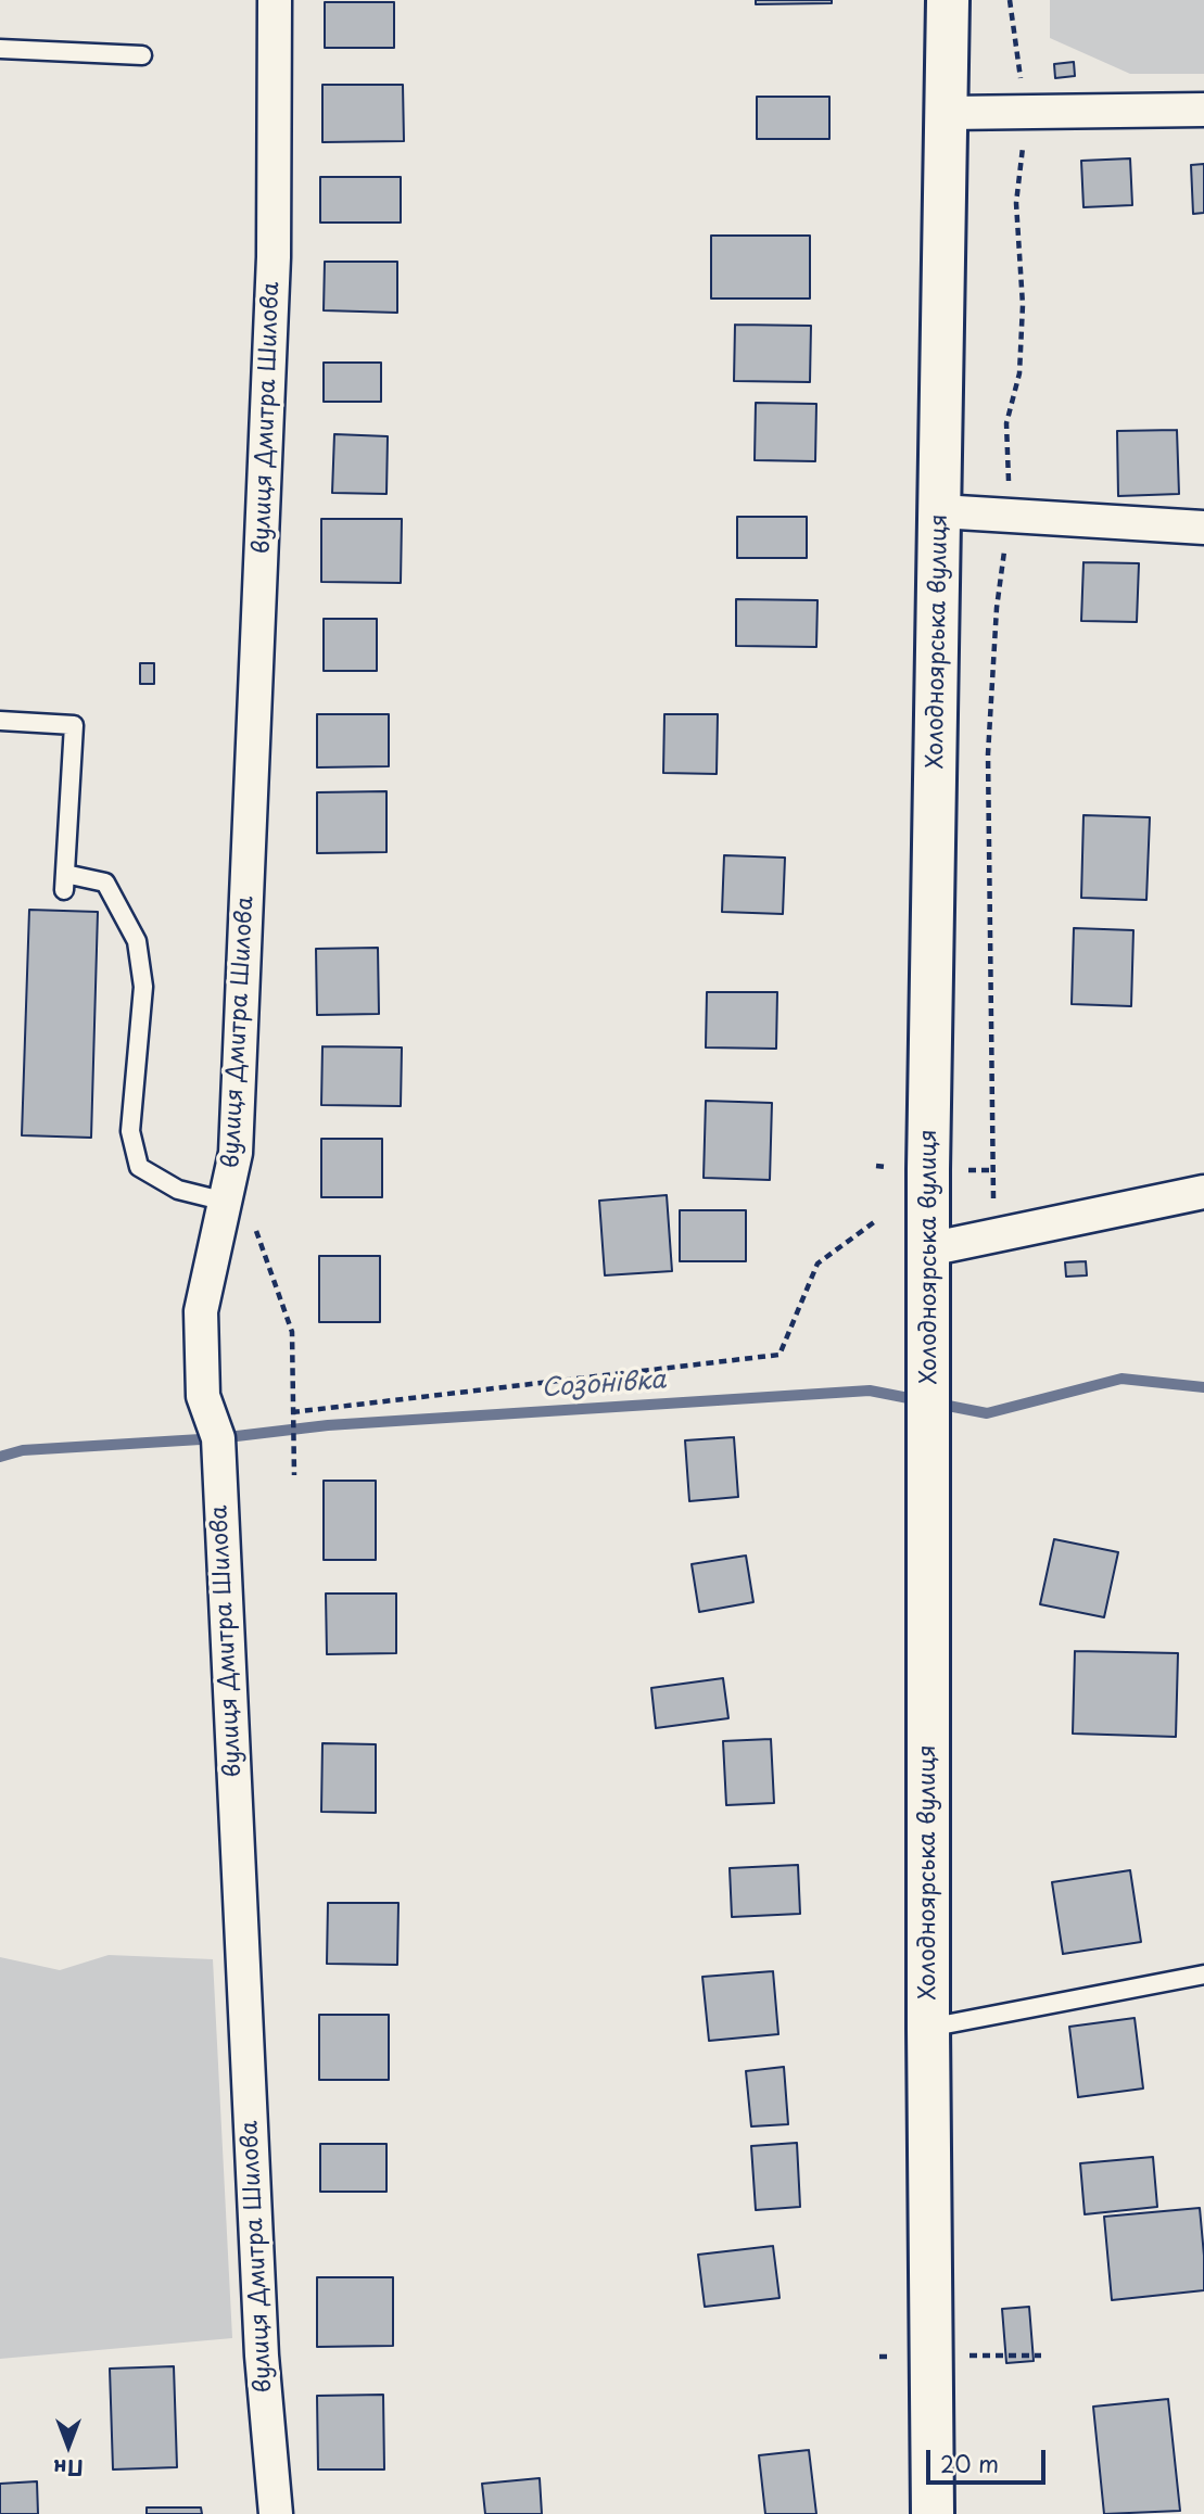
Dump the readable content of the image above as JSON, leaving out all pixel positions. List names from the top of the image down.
{
  "streets": {
    "main road": ["Холодноярська вулиця"],
    "street": ["вулиця Дмитра Шилова"]
  },
  "water": ["Созонівка"],
  "scale_bar": "20 m",
  "north": "bottom"
}
